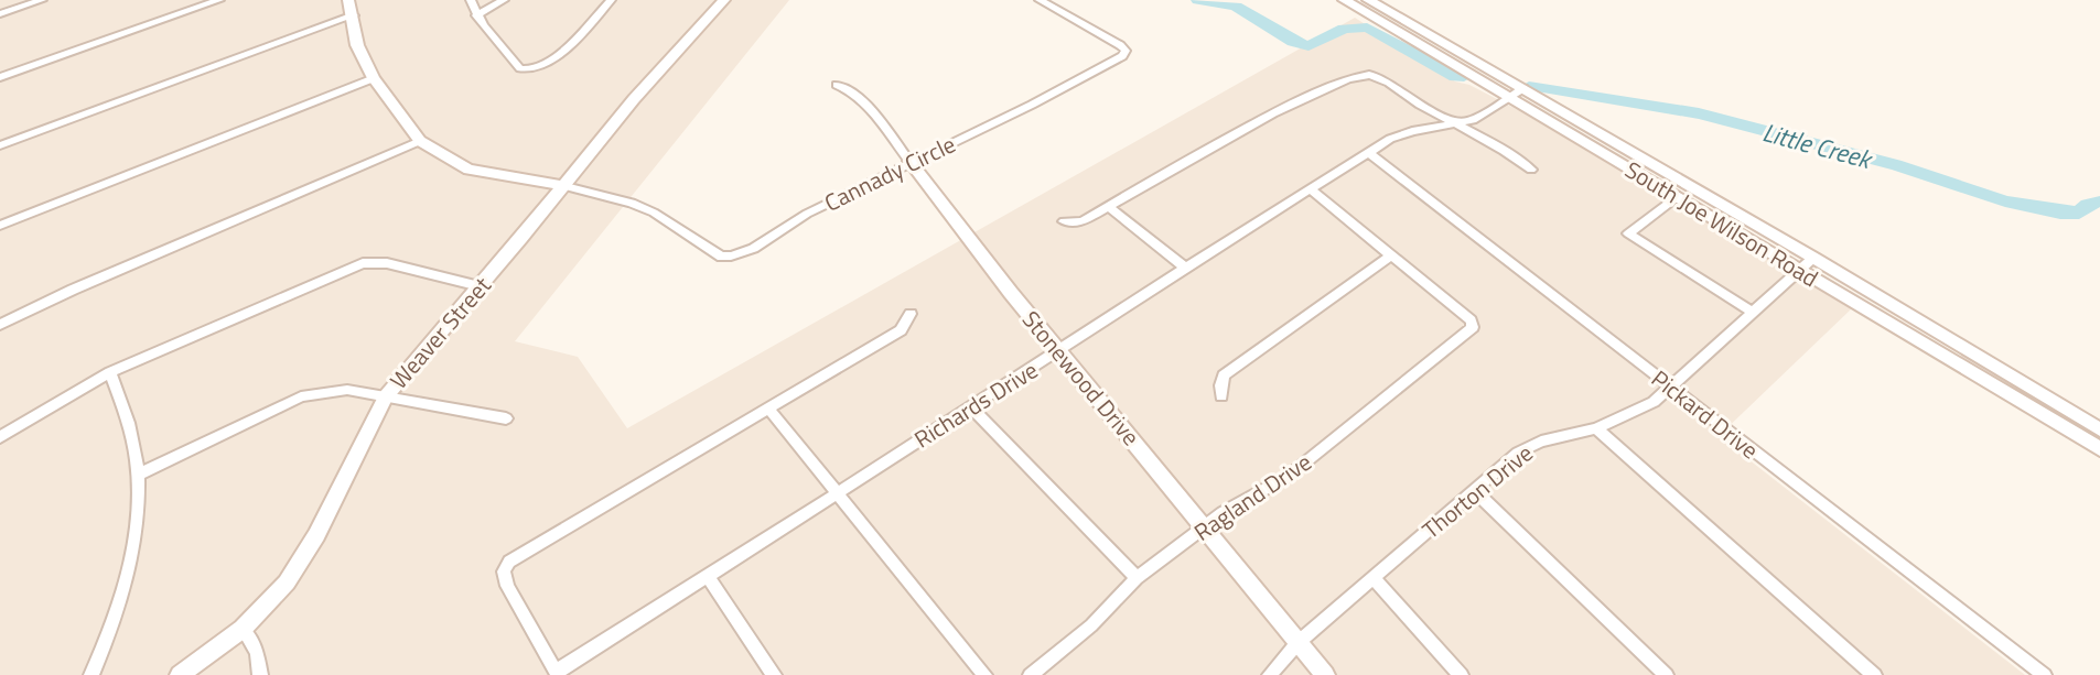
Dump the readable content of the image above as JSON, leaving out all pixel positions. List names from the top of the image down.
{
  "streets": {
    "street": [
      "Cannady Circle",
      "South Joe Wilson Road",
      "Weaver Street",
      "Stonewood Drive",
      "Richards Drive",
      "Pickard Drive",
      "Thorton Drive",
      "Ragland Drive"
    ]
  },
  "crossings": [
    ["Cannady Circle", "Weaver Street"],
    ["Cannady Circle", "Stonewood Drive"],
    ["South Joe Wilson Road", "Richards Drive"],
    ["South Joe Wilson Road", "Thorton Drive"],
    ["Stonewood Drive", "Richards Drive"],
    ["Stonewood Drive", "Thorton Drive"],
    ["Stonewood Drive", "Ragland Drive"],
    ["Richards Drive", "Pickard Drive"],
    ["Pickard Drive", "Thorton Drive"]
  ],
  "water": ["Little Creek"]
}
